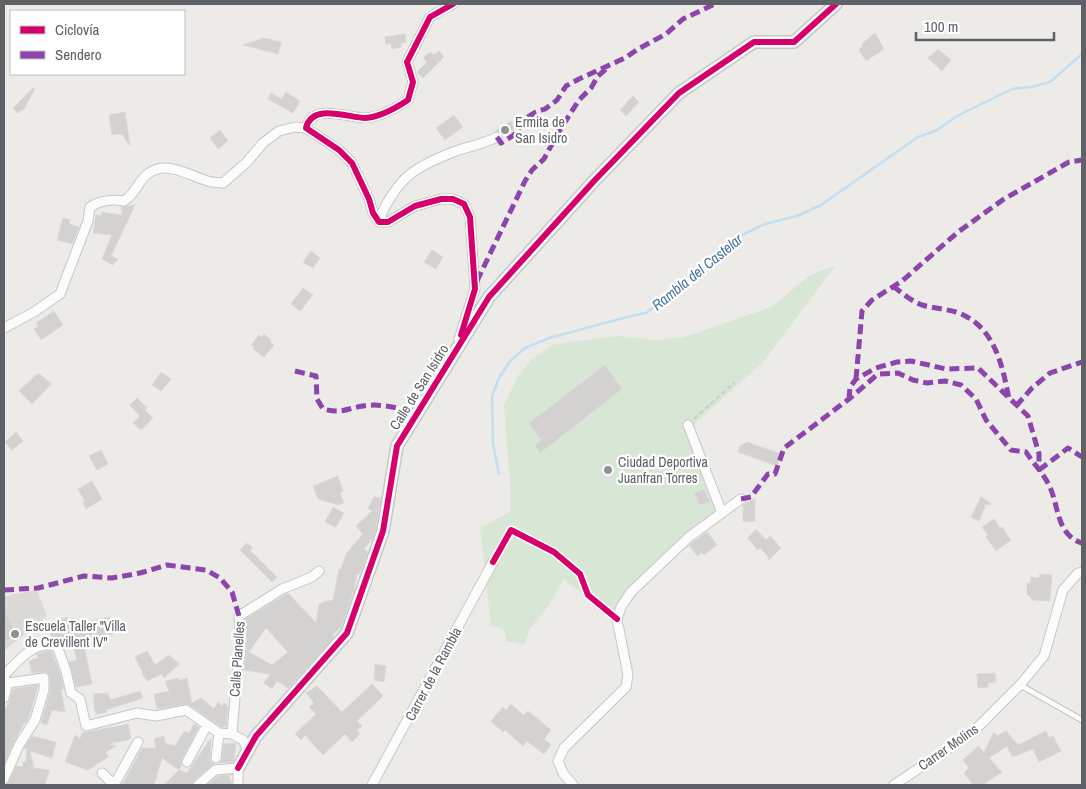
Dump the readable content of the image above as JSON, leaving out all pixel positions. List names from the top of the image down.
{
  "streets": {
    "street": [
      "Calle de San Isidro",
      "Calle Planelles",
      "Carrer de la Rambla",
      "Carrer Molins"
    ]
  },
  "water": ["Rambla del Castelar"],
  "places": ["Ermita de San Isidro", "Ciudad Deportiva Juanfran Torres", "Escuela Taller \"Villa de Crevillent IV\""],
  "legend": ["Ciclovía", "Sendero"],
  "scale_bar": "100 m"
}
